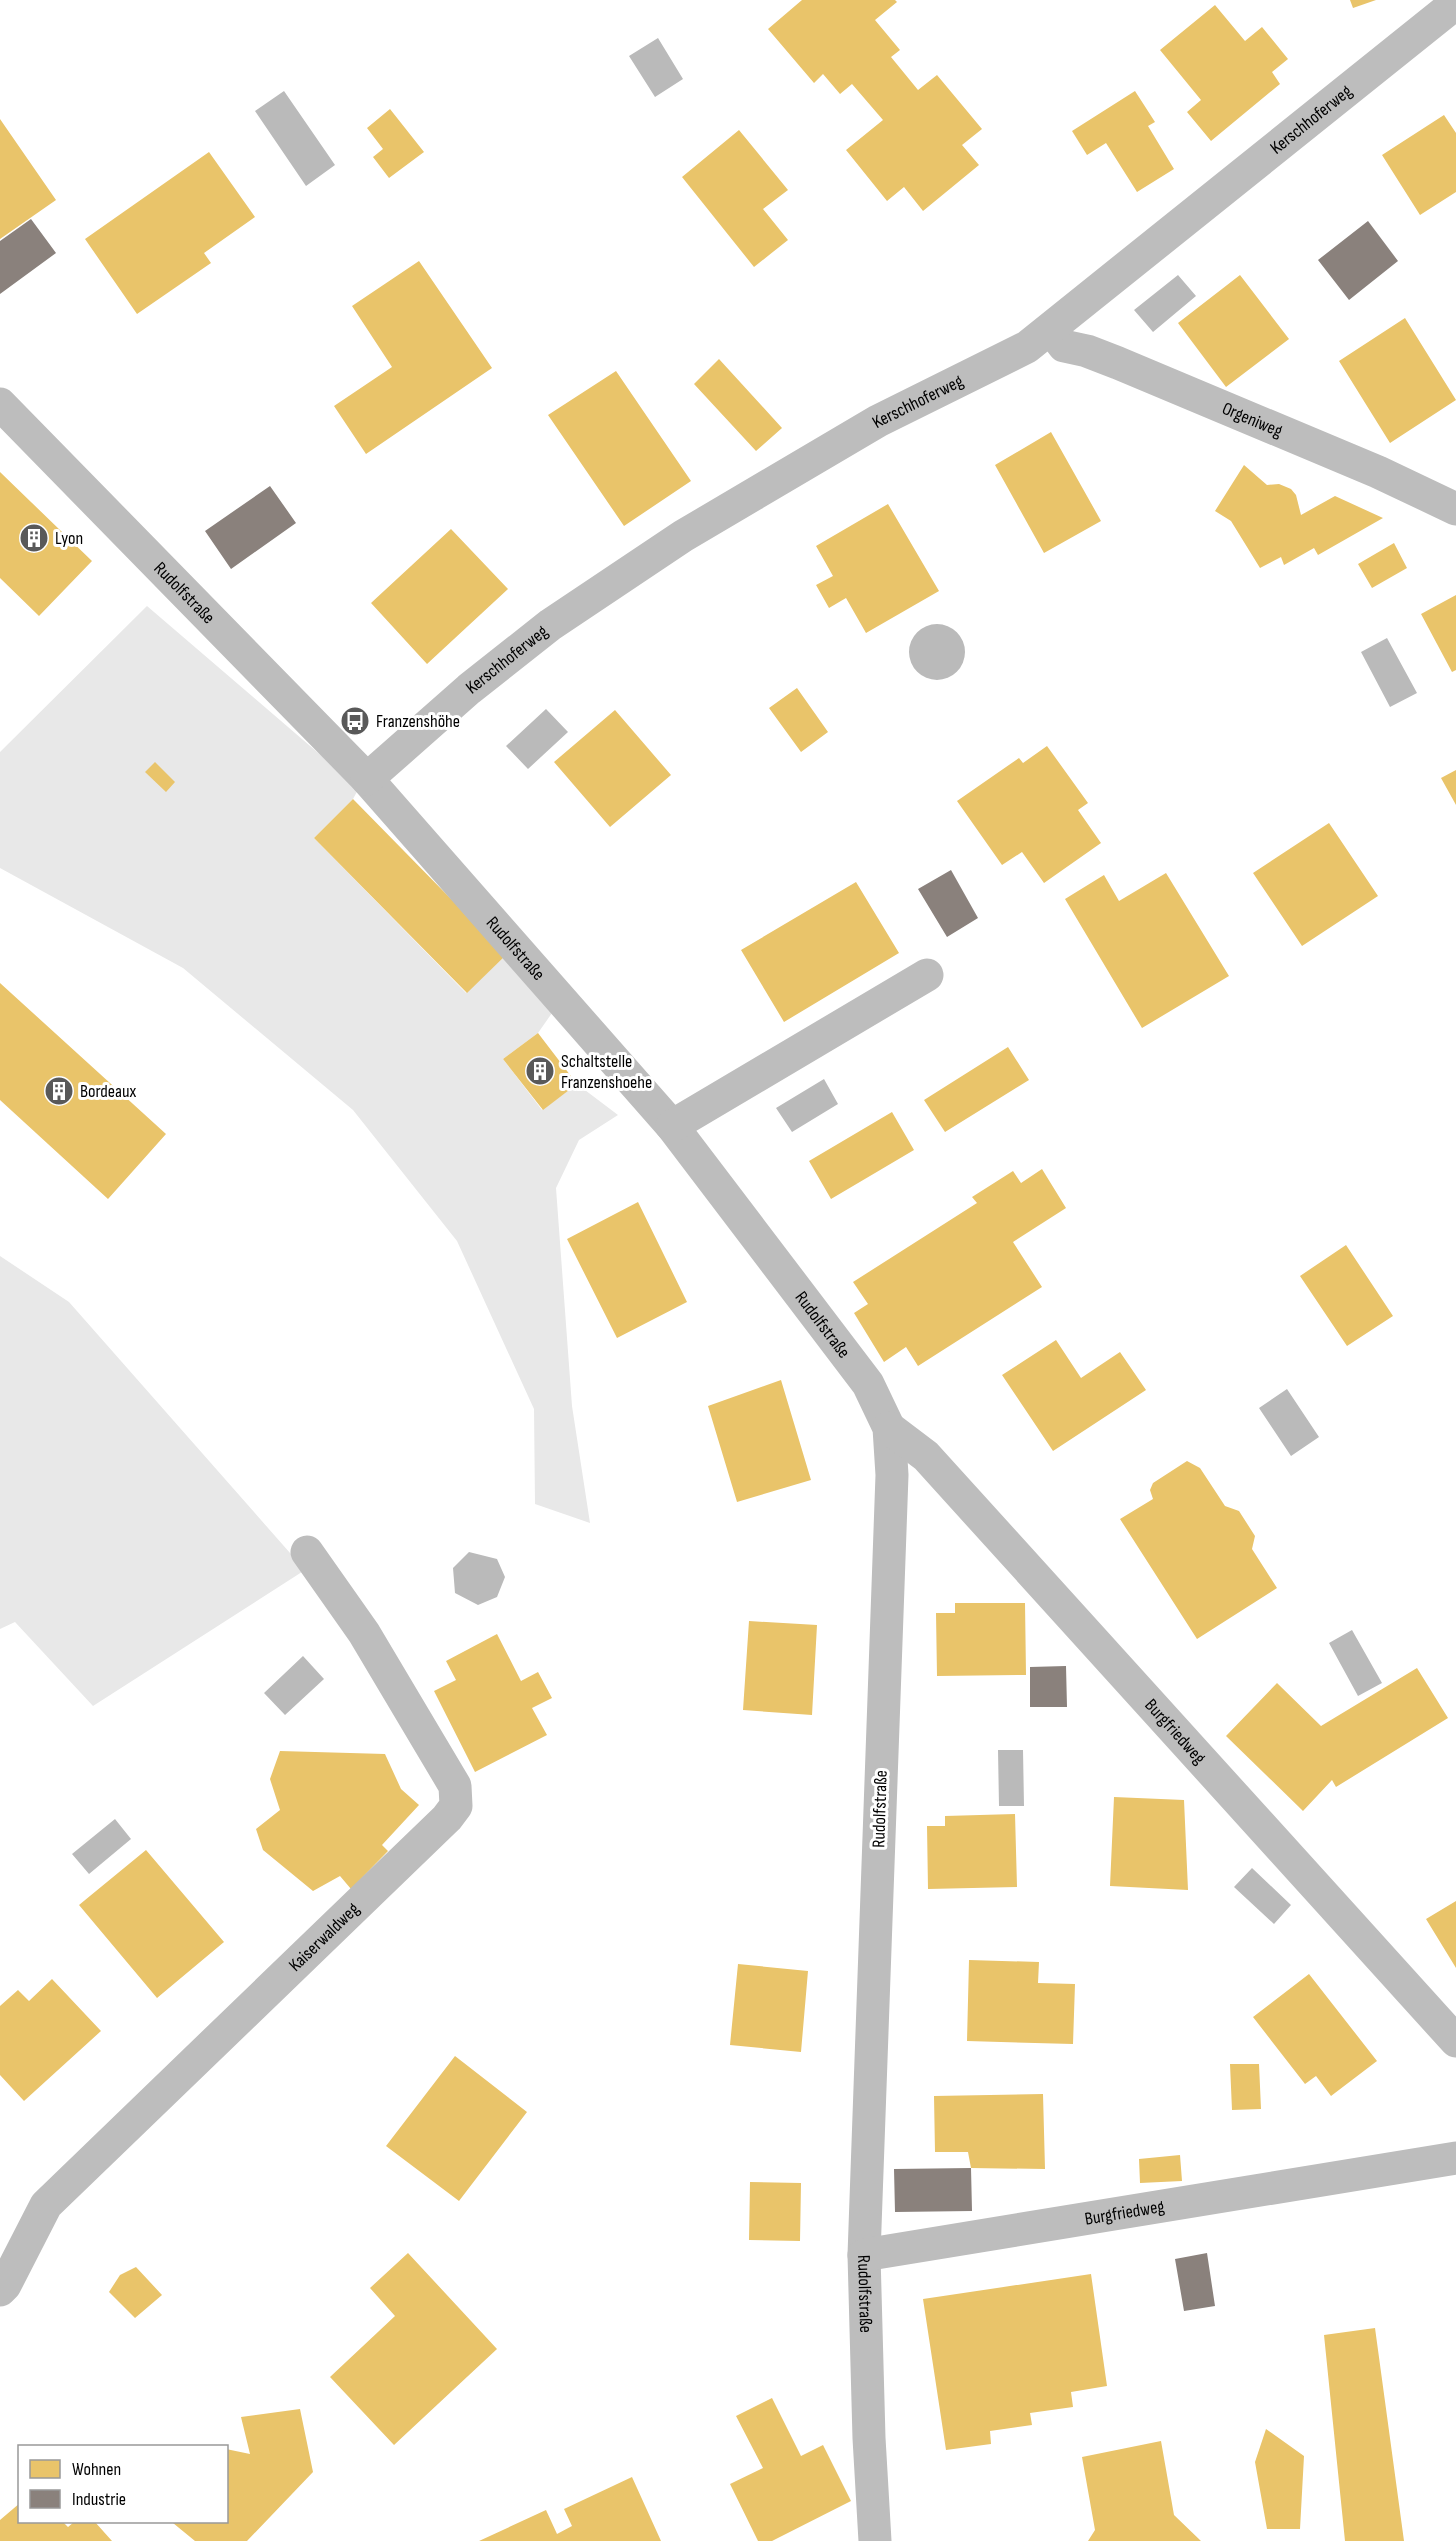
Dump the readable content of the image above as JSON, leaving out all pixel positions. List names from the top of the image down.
{
  "streets": {
    "street": [
      "Kerschhoferweg",
      "Orgeniweg",
      "Rudolfstraße",
      "Burgfriedweg",
      "Kaiserwaldweg"
    ]
  },
  "crossings": [
    ["Kerschhoferweg", "Orgeniweg"],
    ["Kerschhoferweg", "Rudolfstraße"],
    ["Rudolfstraße", "Burgfriedweg"]
  ],
  "places": {
    "building": ["Lyon", "Schaltstelle Franzenshoehe", "Bordeaux"],
    "bus stop": ["Franzenshöhe"]
  },
  "legend": ["Wohnen", "Industrie"]
}
